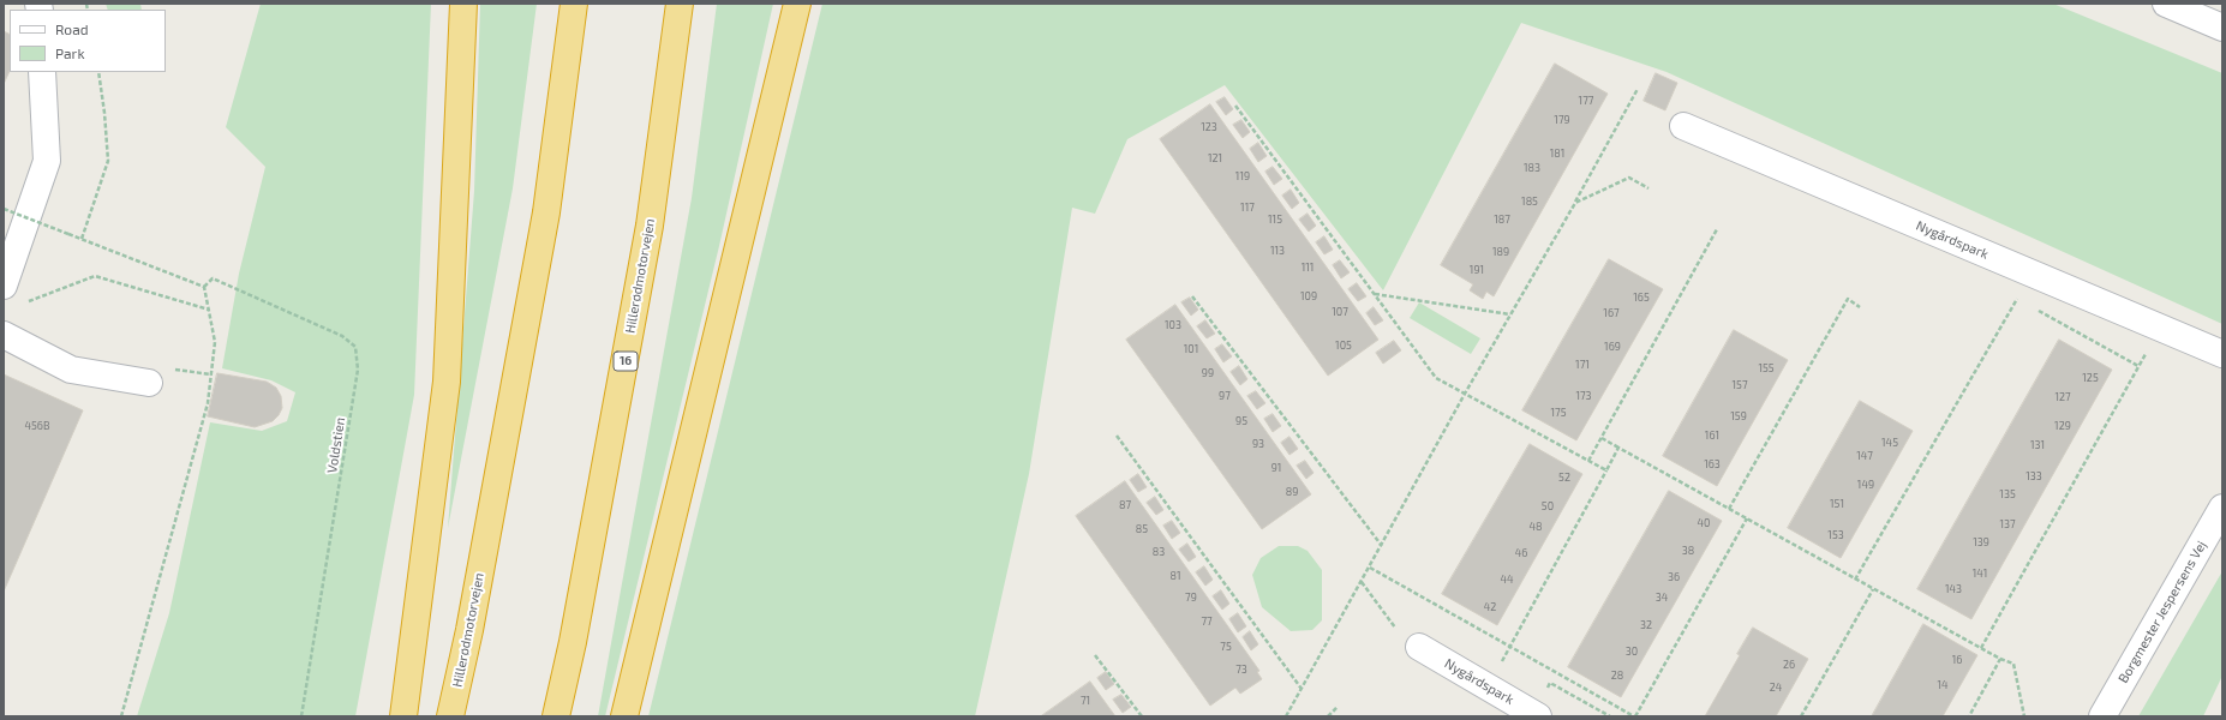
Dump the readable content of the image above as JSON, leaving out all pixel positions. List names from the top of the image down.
{
  "streets": {
    "highway": ["Hillerødmotorvejen", "16"],
    "street": ["Nygårdspark", "Borgmester Jespersens Vej"],
    "path": ["Voldstien"]
  },
  "house_numbers": [
    "177",
    "179",
    "123",
    "181",
    "121",
    "183",
    "119",
    "185",
    "117",
    "115",
    "187",
    "113",
    "189",
    "111",
    "191",
    "109",
    "165",
    "107",
    "167",
    "103",
    "105",
    "169",
    "101",
    "171",
    "155",
    "99",
    "125",
    "157",
    "97",
    "173",
    "127",
    "175",
    "159",
    "95",
    "456B",
    "129",
    "161",
    "145",
    "93",
    "131",
    "147",
    "163",
    "91",
    "133",
    "52",
    "149",
    "89",
    "135",
    "151",
    "87",
    "50",
    "40",
    "137",
    "48",
    "85",
    "153",
    "139",
    "38",
    "83",
    "46",
    "141",
    "81",
    "36",
    "44",
    "143",
    "79",
    "34",
    "42",
    "77",
    "32",
    "75",
    "30",
    "16",
    "26",
    "73",
    "28",
    "14",
    "24",
    "71"
  ],
  "legend": ["Road", "Park"]
}
